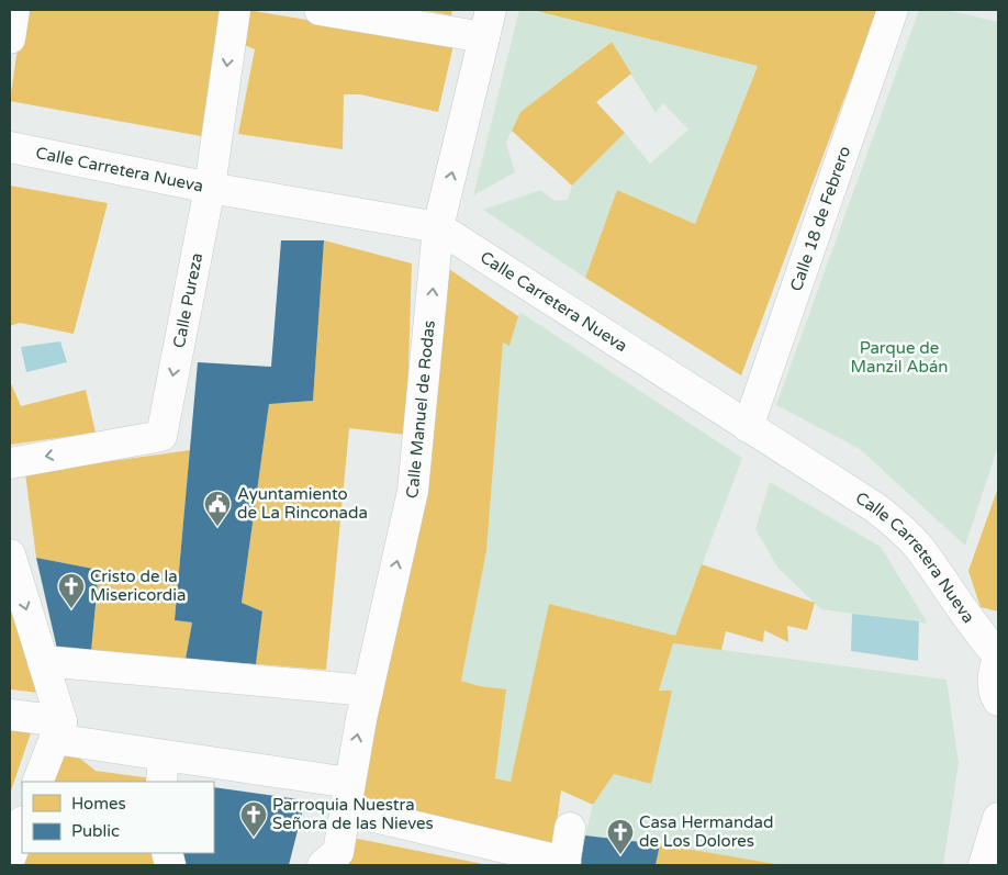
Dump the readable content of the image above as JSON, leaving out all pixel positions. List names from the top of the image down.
{
  "streets": {
    "street": [
      "Calle Carretera Nueva",
      "Calle 18 de Febrero",
      "Calle Pureza",
      "Calle Manuel de Rodas"
    ]
  },
  "crossings": [
    ["Calle Carretera Nueva", "Calle 18 de Febrero"],
    ["Calle Carretera Nueva", "Calle Pureza"],
    ["Calle Carretera Nueva", "Calle Manuel de Rodas"]
  ],
  "one_way": ["Calle Pureza", "Calle Manuel de Rodas"],
  "parks": ["Parque de Manzil Abán"],
  "places": {
    "public building": ["Ayuntamiento de La Rinconada"],
    "church": ["Cristo de la Misericordia", "Parroquia Nuestra Señora de las Nieves", "Casa Hermandad de Los Dolores"]
  },
  "legend": ["Homes", "Public"]
}
